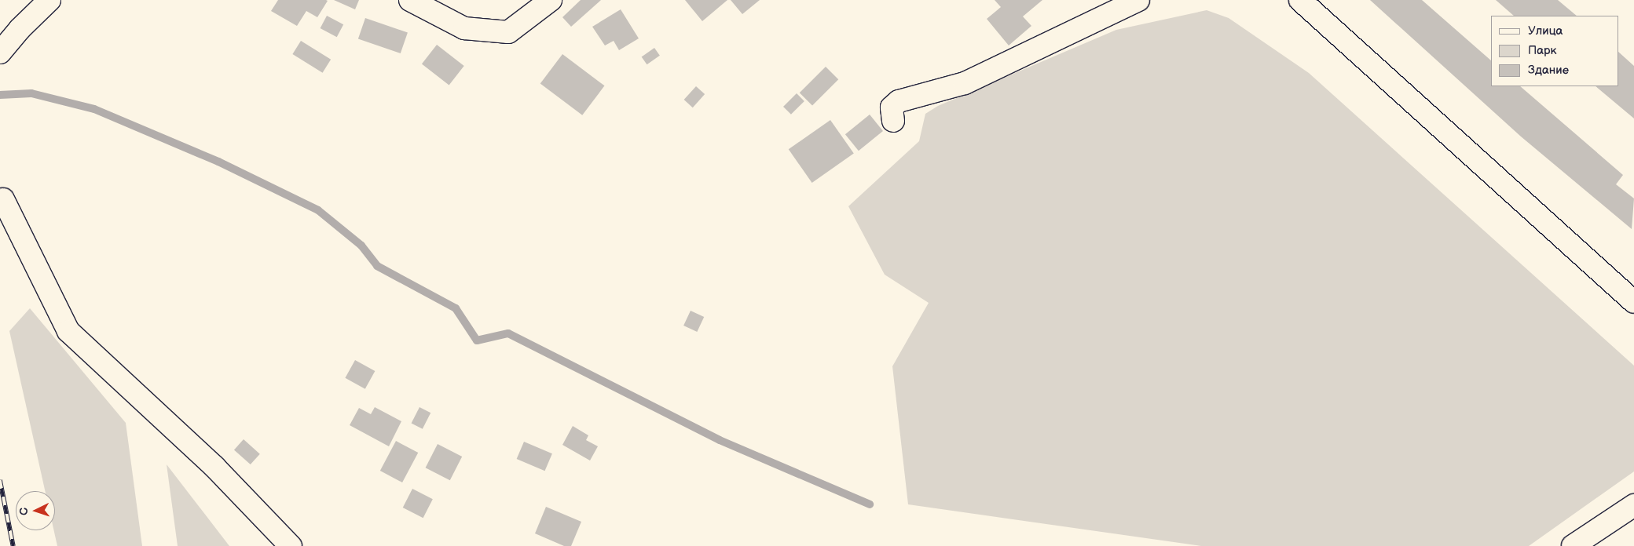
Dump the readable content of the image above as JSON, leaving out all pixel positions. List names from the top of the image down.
{
  "legend": ["Улица", "Парк", "Здание"],
  "north": "left"
}
